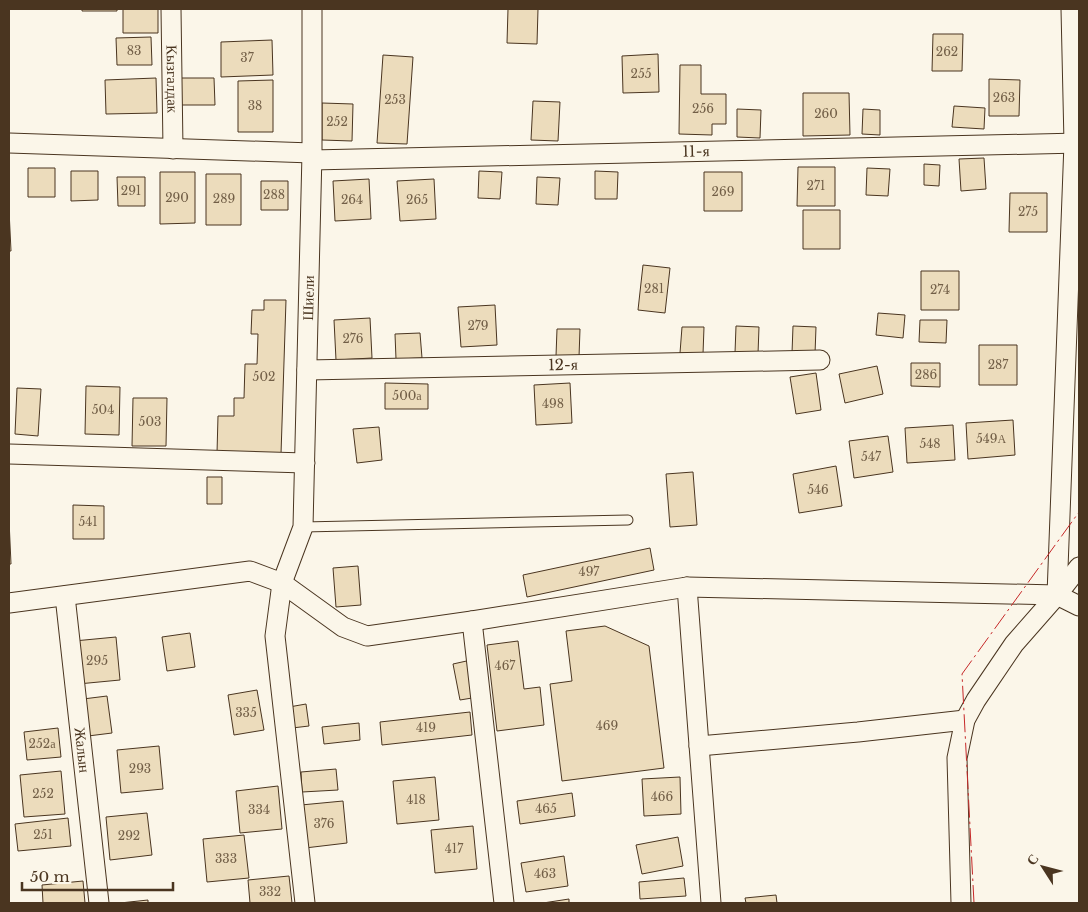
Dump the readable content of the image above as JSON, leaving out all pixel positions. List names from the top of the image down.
{
  "streets": {
    "street": [
      "Кызгалдак",
      "11-я",
      "Шиели",
      "12-я",
      "Жалын"
    ]
  },
  "crossings": [
    ["Кызгалдак", "11-я"],
    ["11-я", "Шиели"],
    ["Шиели", "12-я"]
  ],
  "house_numbers": [
    "83",
    "262",
    "37",
    "255",
    "263",
    "253",
    "38",
    "256",
    "260",
    "252",
    "271",
    "291",
    "269",
    "288",
    "290",
    "289",
    "264",
    "265",
    "275",
    "281",
    "274",
    "279",
    "276",
    "287",
    "286",
    "502",
    "500а",
    "498",
    "504",
    "503",
    "549А",
    "548",
    "547",
    "546",
    "541",
    "497",
    "295",
    "467",
    "335",
    "469",
    "419",
    "252а",
    "293",
    "252",
    "466",
    "418",
    "465",
    "334",
    "376",
    "251",
    "292",
    "417",
    "333",
    "463",
    "332"
  ],
  "scale_bar": "50 m",
  "north": "top left"
}
